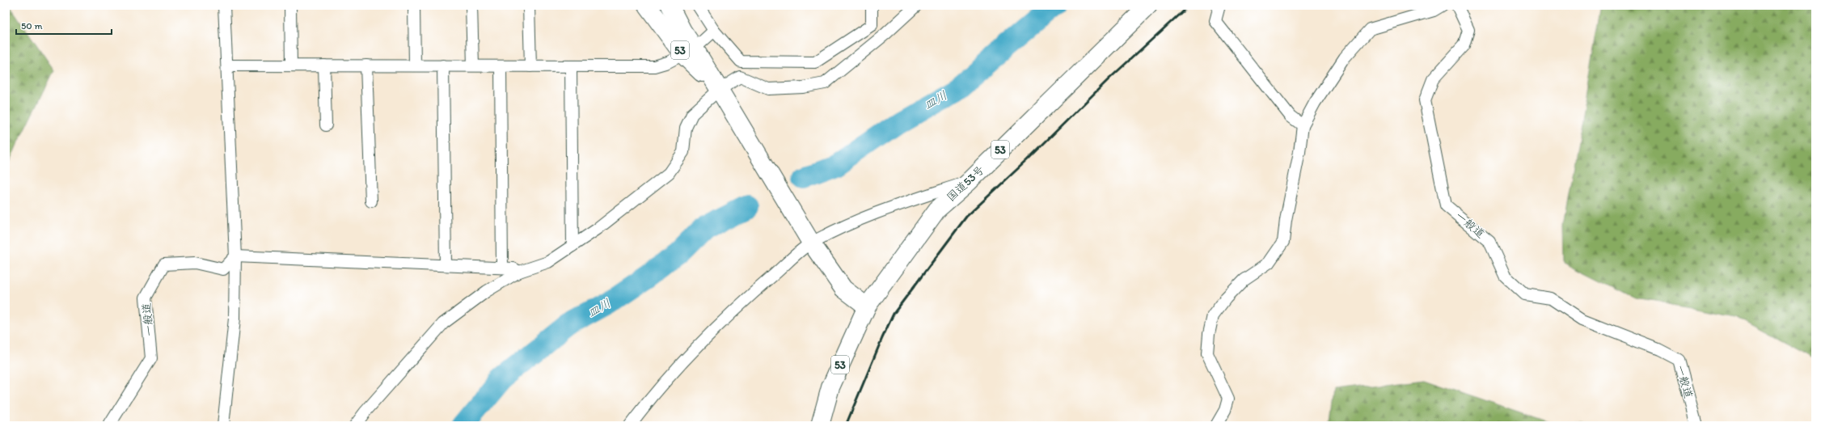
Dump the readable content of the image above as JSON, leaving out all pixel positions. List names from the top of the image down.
{
  "streets": {
    "highway": ["53", "国道53号"],
    "street": ["一般道"]
  },
  "crossings": [
    ["53", "国道53号"]
  ],
  "water": ["皿川"],
  "scale_bar": "50 m"
}
